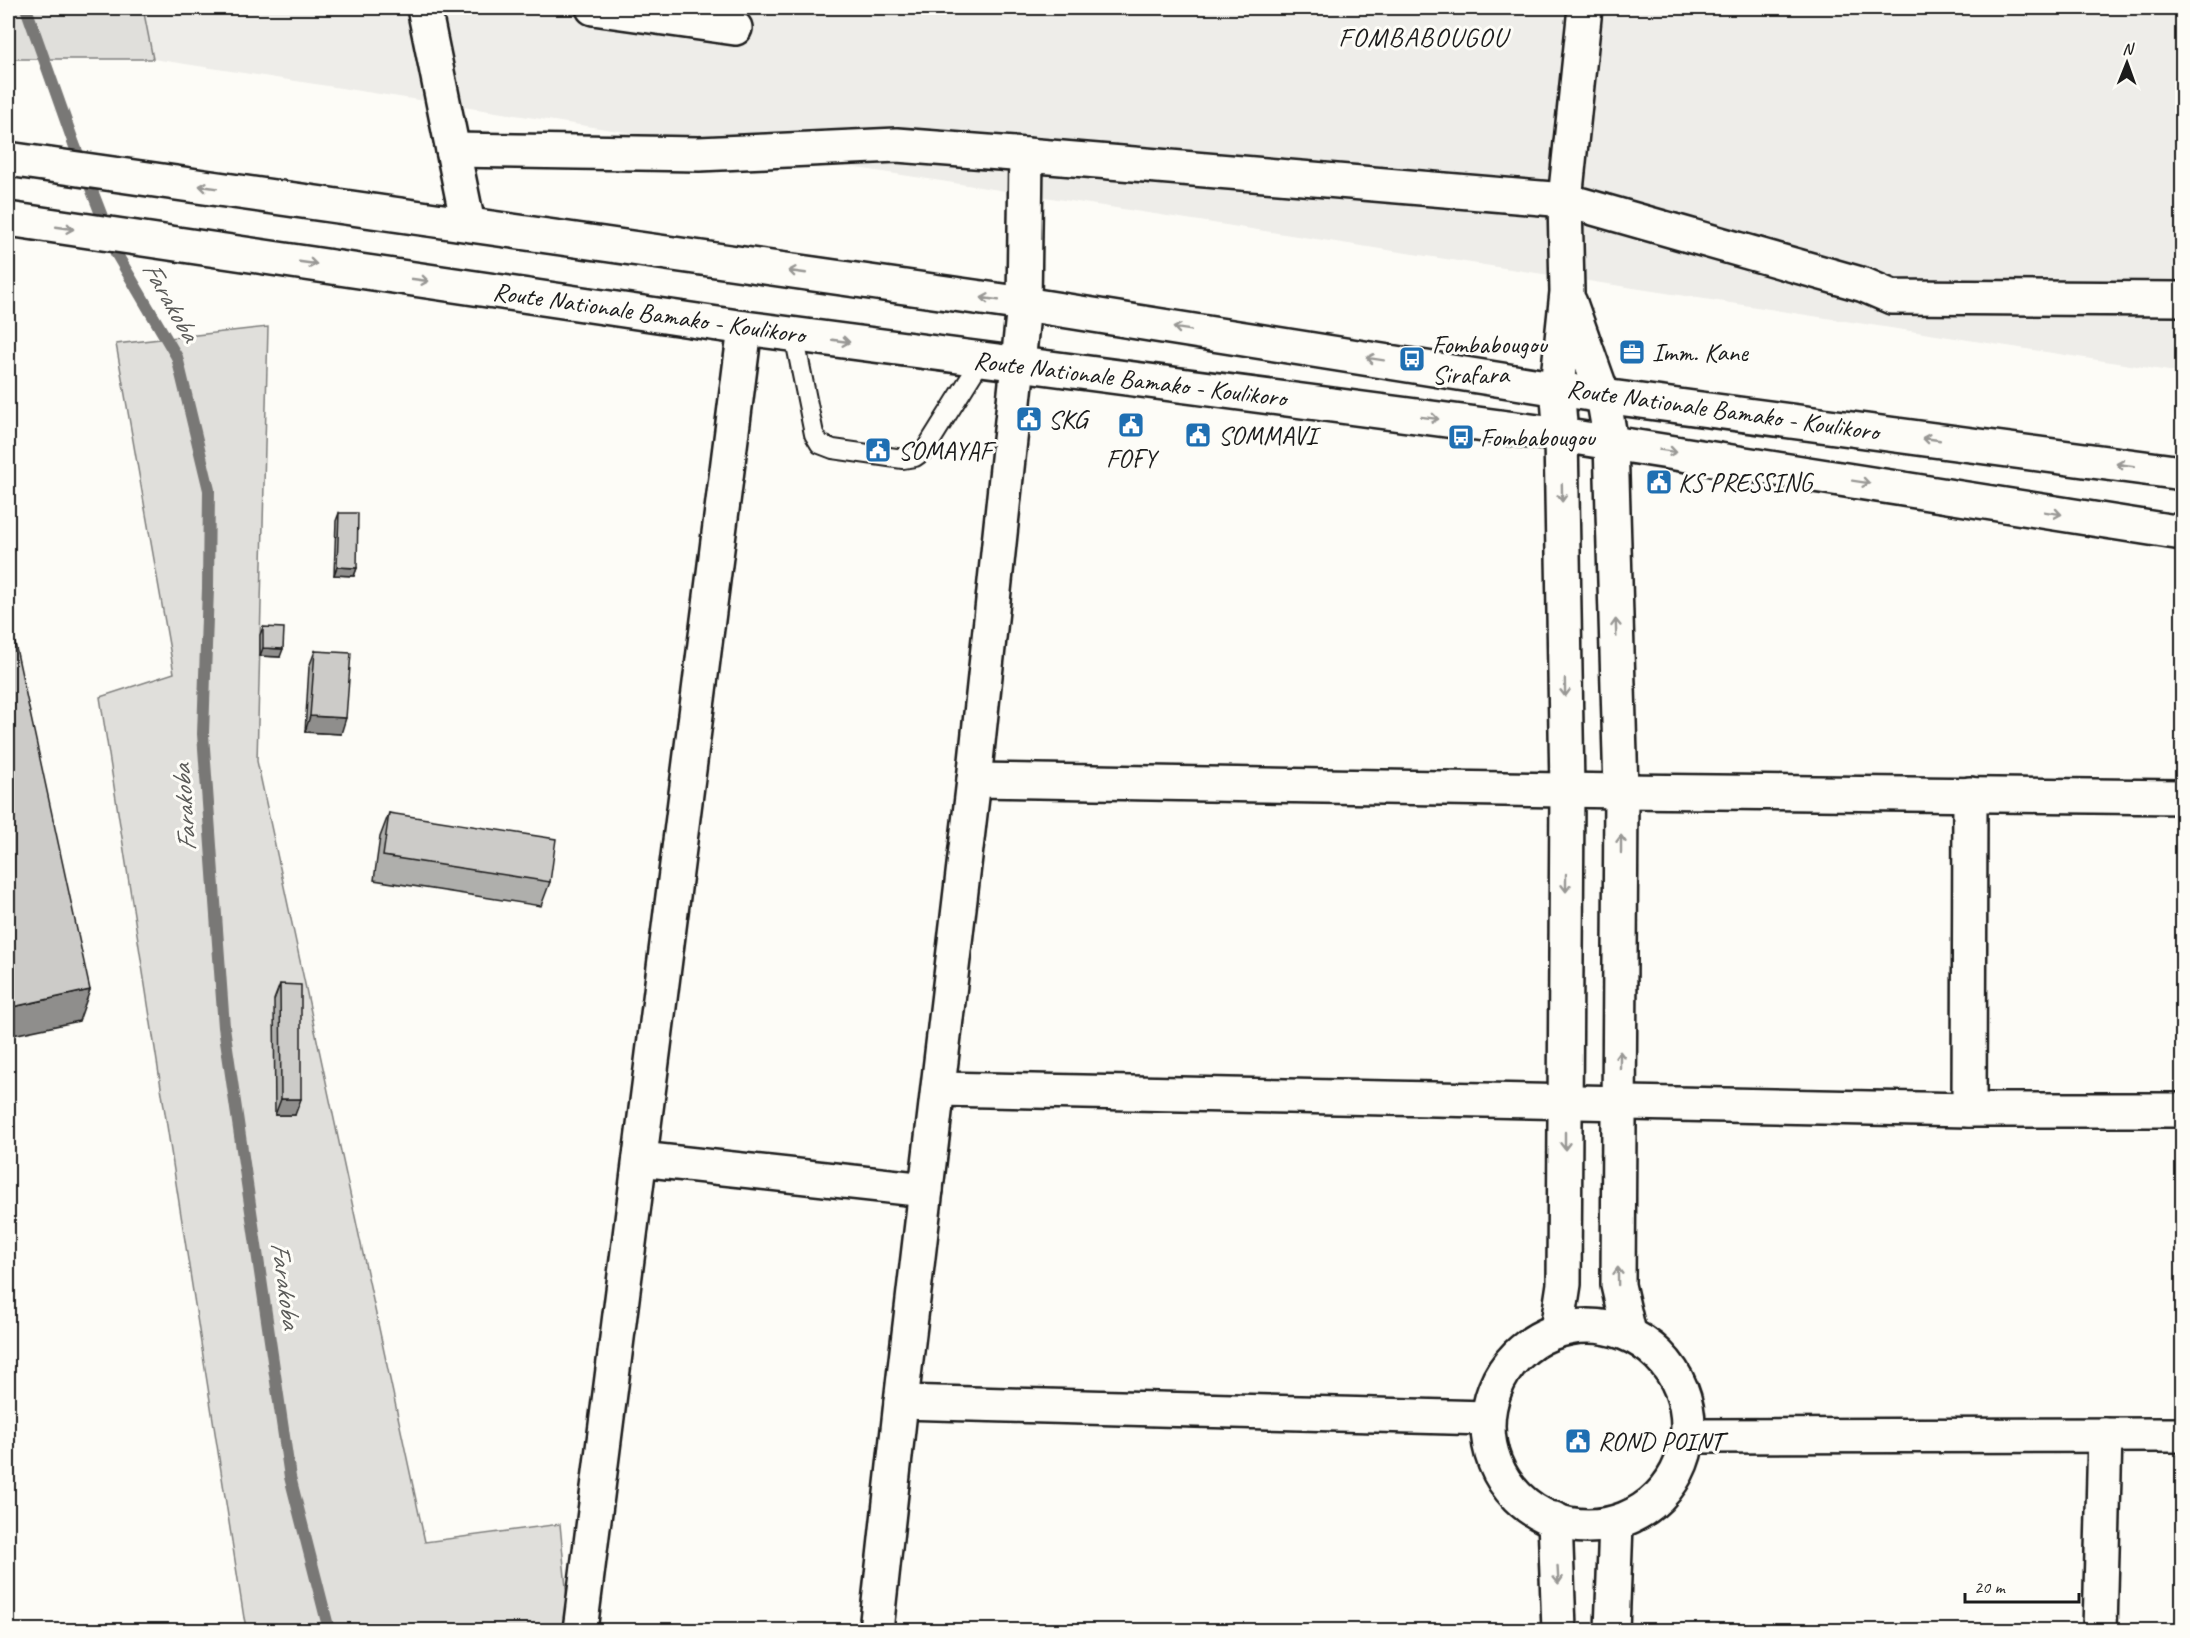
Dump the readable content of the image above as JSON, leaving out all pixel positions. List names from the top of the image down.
{
  "streets": {
    "street": ["Route Nationale Bamako - Koulikoro"]
  },
  "districts": ["FOMBABOUGOU"],
  "water": ["Farakoba"],
  "places": {
    "office": ["Imm. Kane"],
    "bus stop": ["Fombabougou Sirafara", "Fombabougou"],
    "public building": [
      "SKG",
      "FOFY",
      "SOMMAVI",
      "SOMAYAF",
      "KS PRESSING",
      "ROND POINT"
    ]
  },
  "scale_bar": "20 m",
  "north": "top"
}
